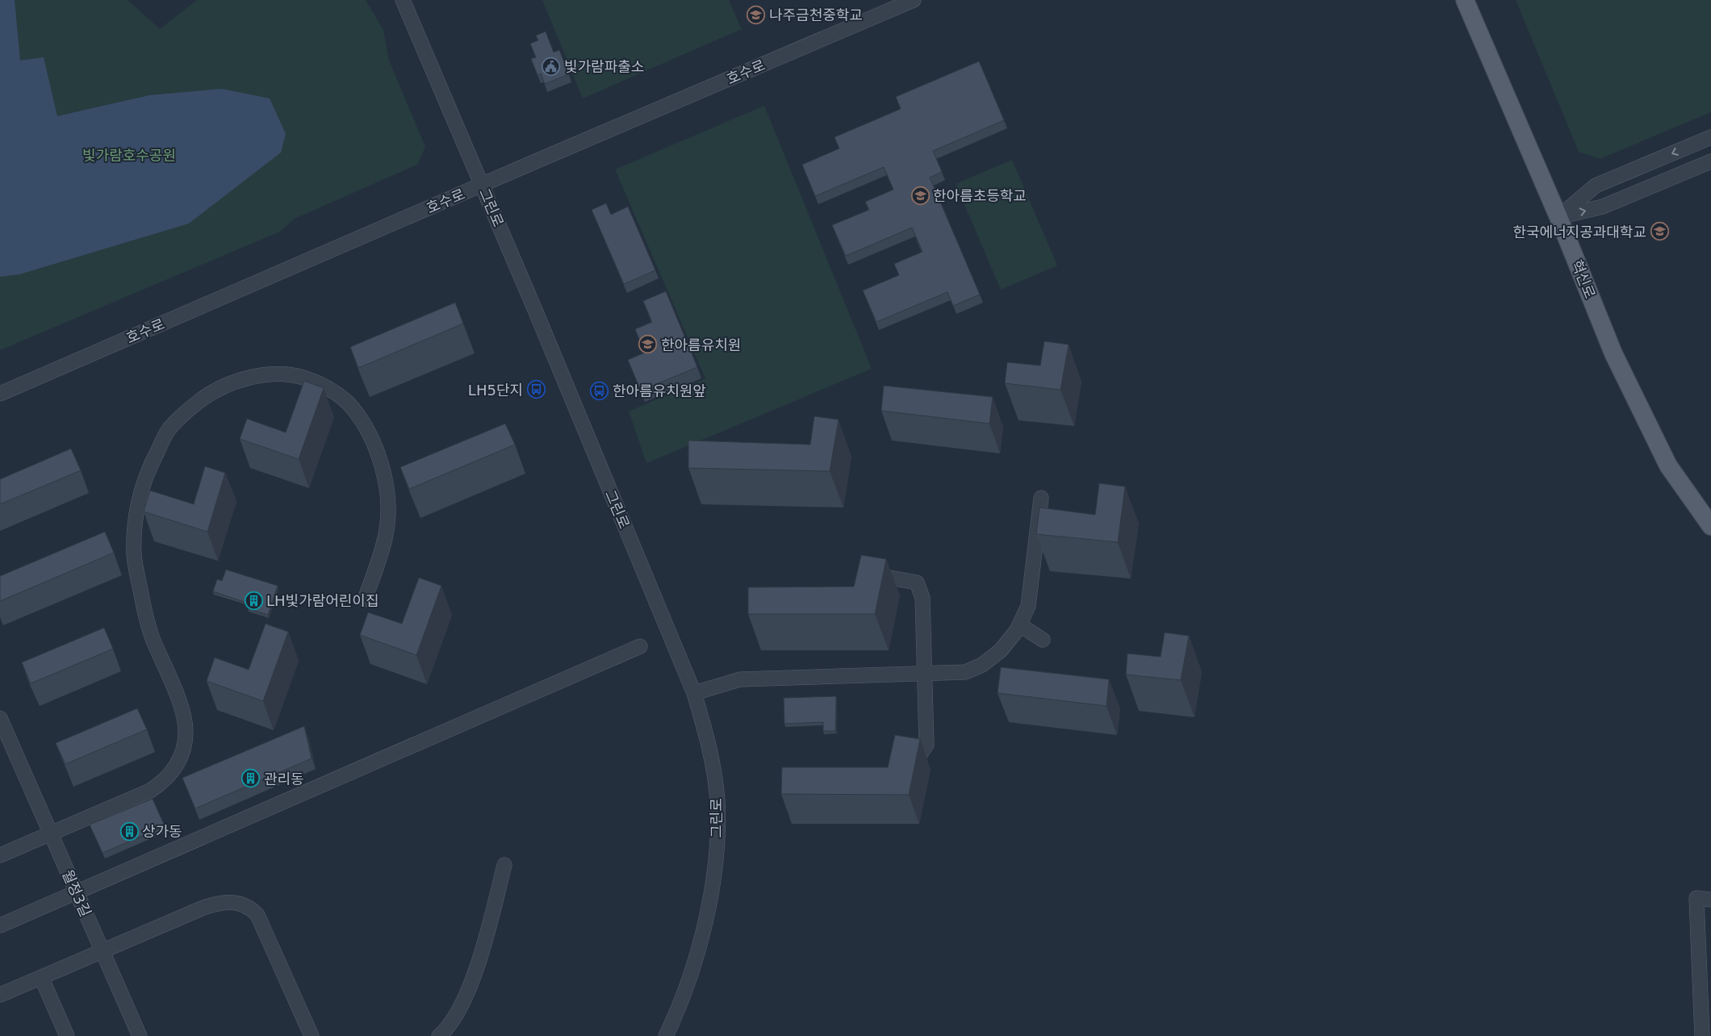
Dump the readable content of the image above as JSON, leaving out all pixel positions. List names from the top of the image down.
{
  "streets": {
    "main road": ["혁신로"],
    "street": ["호수로", "그린로", "월정3길"]
  },
  "crossings": [
    ["호수로", "그린로"]
  ],
  "parks": ["빛가람호수공원"],
  "places": {
    "school or university": [
      "나주금천중학교",
      "한아름초등학교",
      "한국에너지공과대학교",
      "한아름유치원"
    ],
    "public building": ["빛가람파출소"],
    "bus stop": ["LH5단지", "한아름유치원앞"],
    "building": ["LH빛가람어린이집", "관리동", "상가동"]
  }
}
